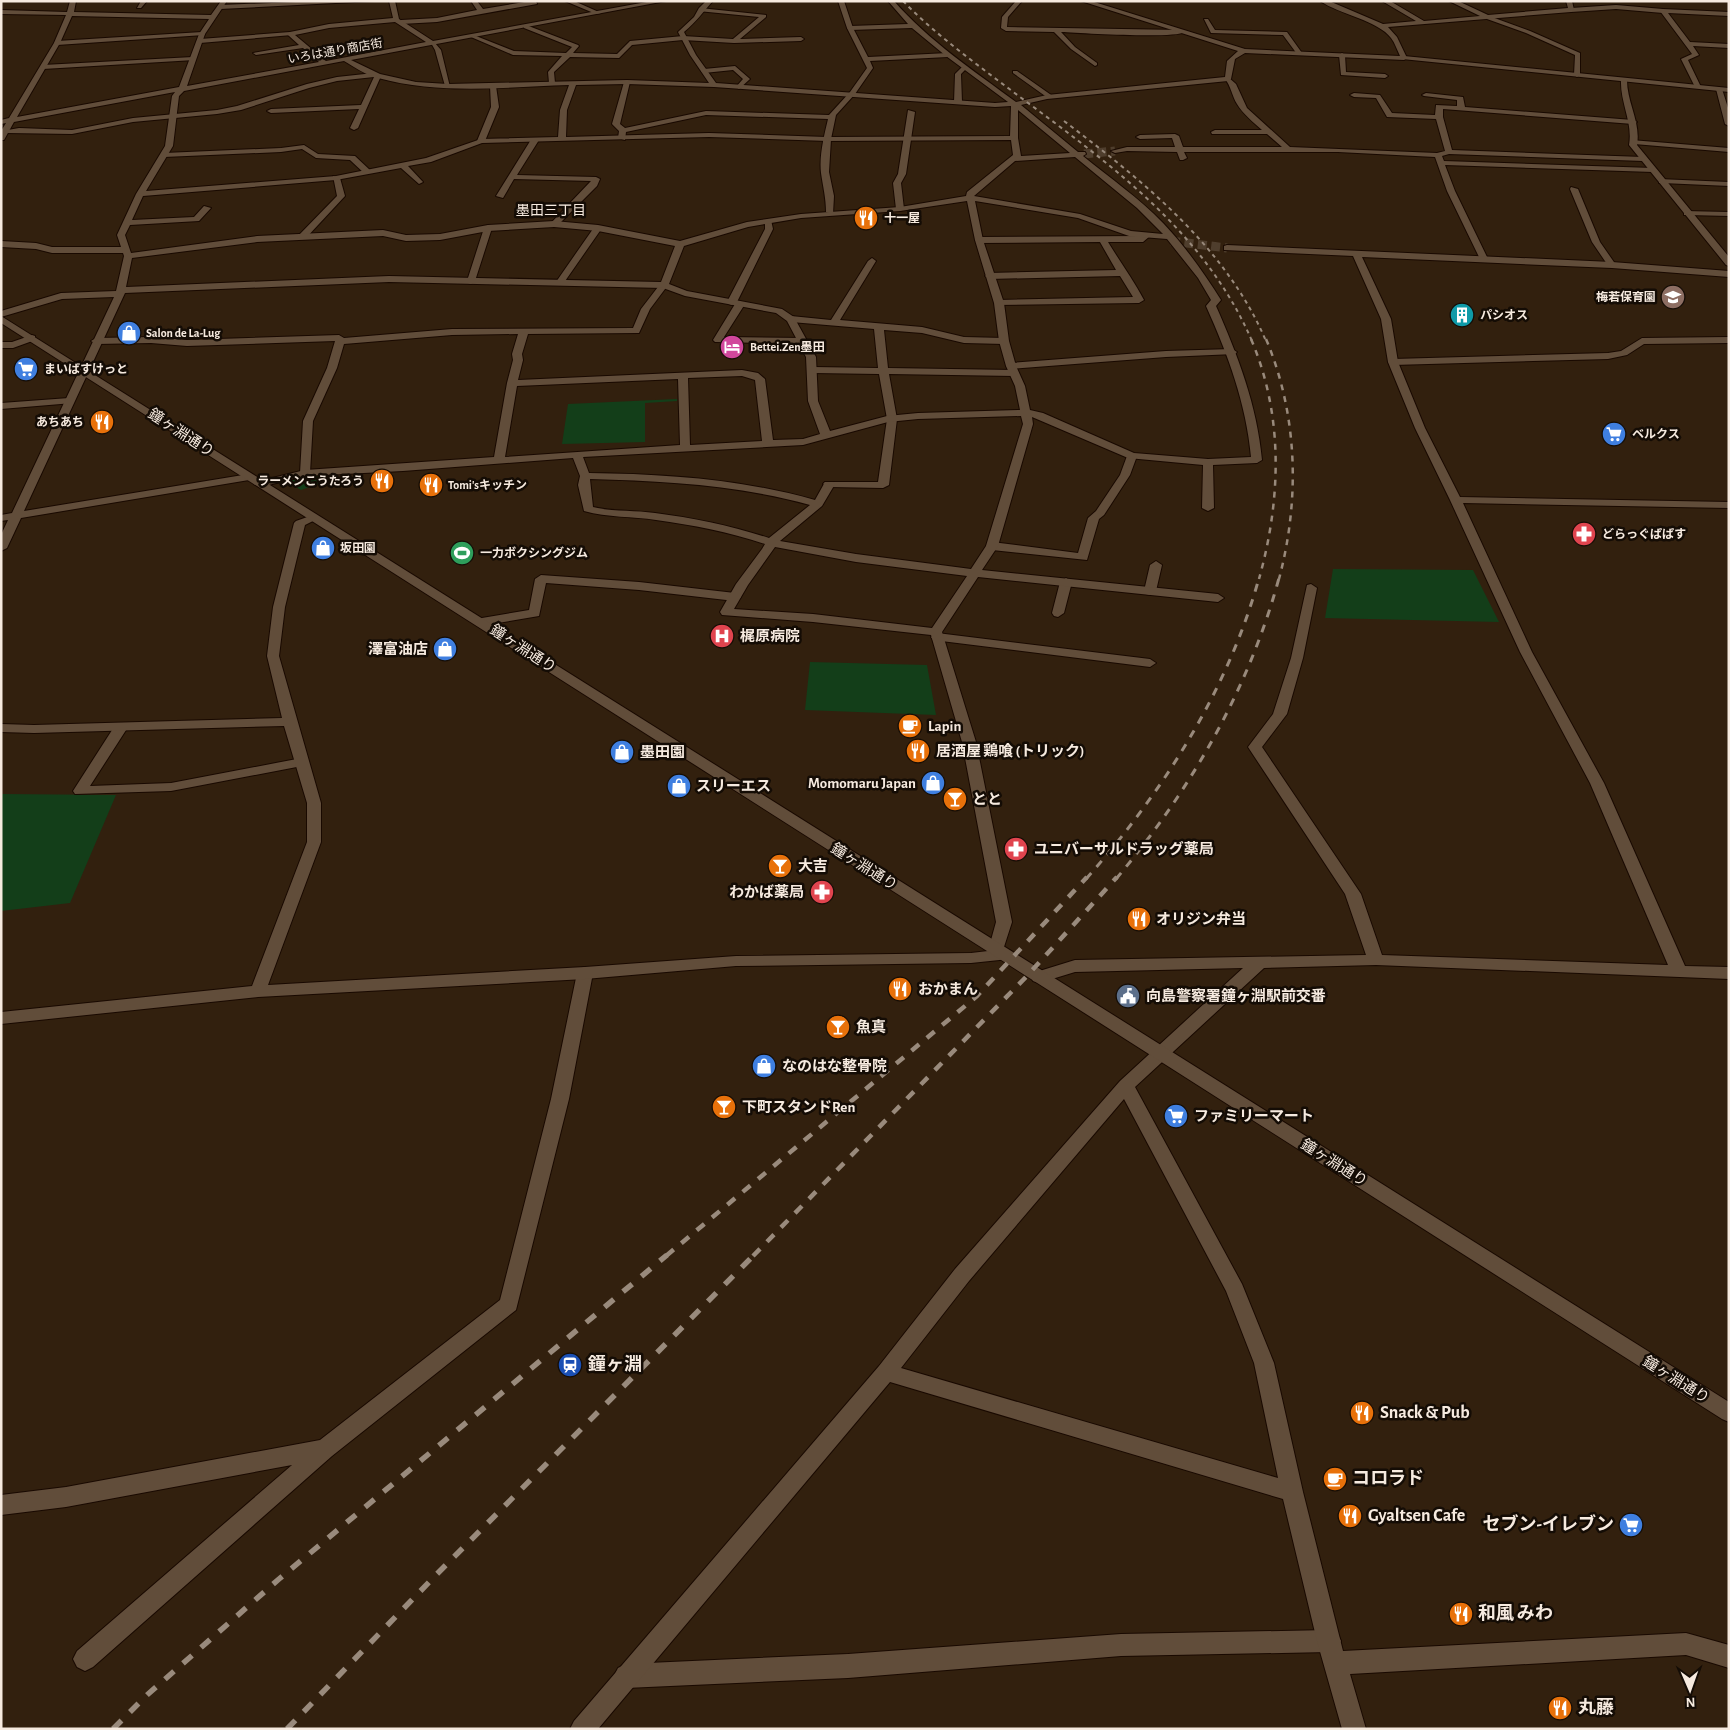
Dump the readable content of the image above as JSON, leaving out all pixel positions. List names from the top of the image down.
{
  "streets": {
    "street": ["いろは通り商店街", "鐘ヶ淵通り"]
  },
  "districts": ["墨田三丁目"],
  "places": {
    "restaurant": [
      "十一屋",
      "あちあち",
      "ラーメンこうたろう",
      "Tomi'sキッチン",
      "居酒屋 鶏喰 (トリック)",
      "オリジン弁当",
      "おかまん",
      "Snack & Pub",
      "Gyaltsen Cafe",
      "和風 みわ",
      "丸藤"
    ],
    "school or university": ["梅若保育園"],
    "building": ["パシオス"],
    "shop": [
      "Salon de La-Lug",
      "坂田園",
      "澤富油店",
      "墨田園",
      "Momomaru Japan",
      "スリーエス",
      "なのはな整骨院"
    ],
    "hotel": ["Bettei.Zen墨田"],
    "supermarket": [
      "まいばすけっと",
      "ベルクス",
      "ファミリーマート",
      "セブン-イレブン"
    ],
    "pharmacy": ["どらっぐぱぱす", "ユニバーサルドラッグ薬局", "わかば薬局"],
    "sports": ["一力ボクシングジム"],
    "hospital": ["梶原病院"],
    "cafe": ["Lapin", "コロラド"],
    "bar": [
      "とと",
      "大吉",
      "魚真",
      "下町スタンドRen"
    ],
    "public building": ["向島警察署鐘ヶ淵駅前交番"],
    "station": ["鐘ヶ淵"]
  },
  "north": "bottom"
}
